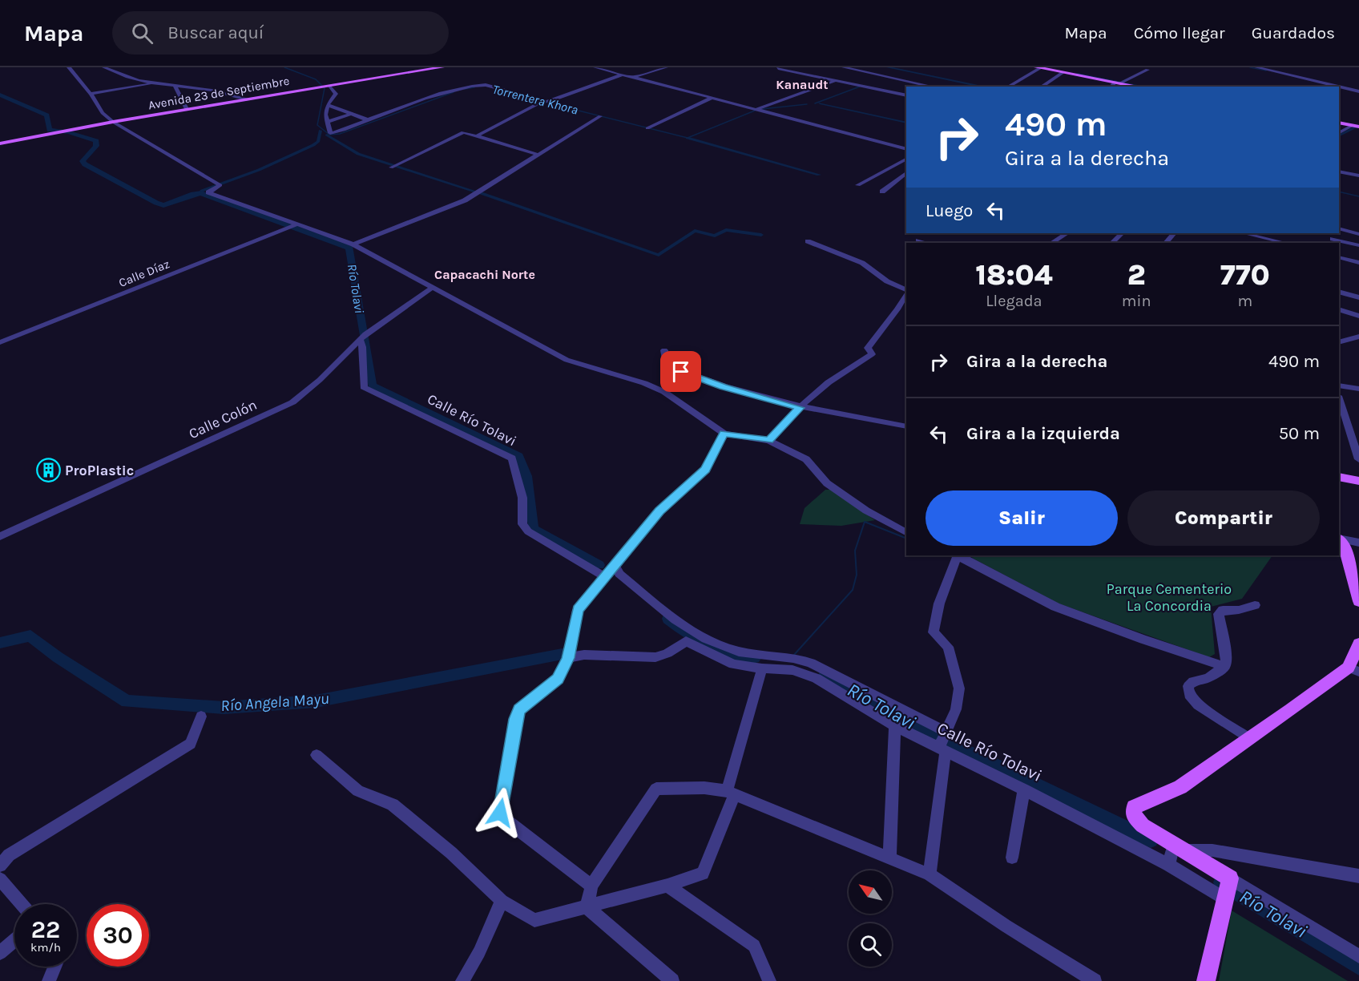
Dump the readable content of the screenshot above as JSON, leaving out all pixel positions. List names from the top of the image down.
{
  "streets": {
    "main road": ["Avenida 23 de Septiembre"],
    "street": ["Calle Díaz", "Calle Colón", "Calle Río Tolavi"]
  },
  "crossings": [
    ["Calle Colón", "Calle Río Tolavi"]
  ],
  "districts": ["Kanaudt", "Capacachi Norte"],
  "water": ["Torrentera Khora", "Río Tolavi", "Río Angela Mayu"],
  "parks": ["Parque Cementerio La Concordia"],
  "places": {
    "building": ["ProPlastic"]
  },
  "north": "top left",
  "page": {
    "header": "Mapa",
    "search": "Buscar aquí",
    "nav": ["Mapa", "Cómo llegar", "Guardados"],
    "turn": ["490 m", "Gira a la derecha"],
    "then": "Luego",
    "eta": [
      "18:04",
      "Llegada",
      "2",
      "min",
      "770",
      "m"
    ],
    "list": [
      {
        "name": "Gira a la derecha",
        "value": "490 m"
      },
      {
        "name": "Gira a la izquierda",
        "value": "50 m"
      }
    ],
    "buttons": ["Salir", "Compartir"],
    "speed": "22 km/h",
    "limit": "30"
  }
}
